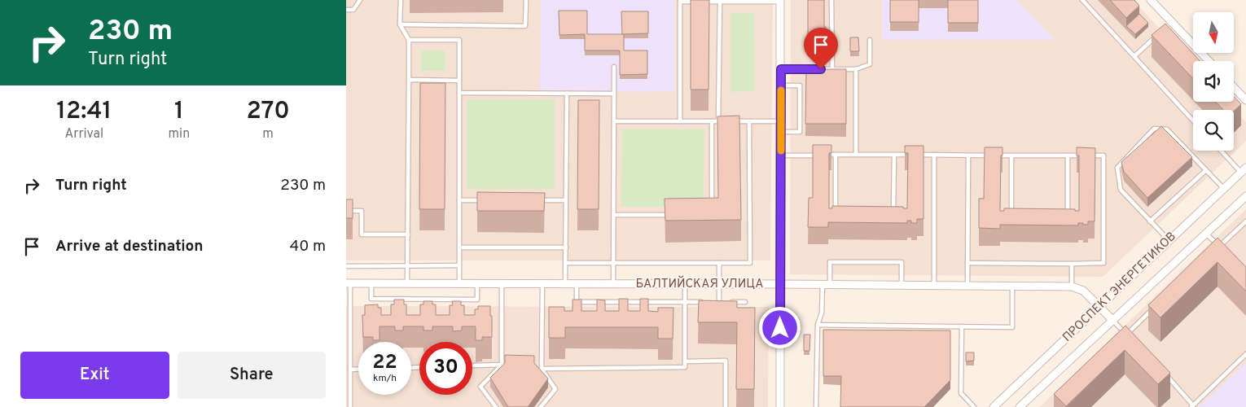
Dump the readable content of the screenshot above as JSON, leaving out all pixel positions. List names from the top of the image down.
{
  "streets": {
    "street": ["БАЛТИЙСКАЯ УЛИЦА", "ПРОСПЕКТ ЭНЕРГЕТИКОВ"]
  },
  "crossings": [
    ["БАЛТИЙСКАЯ УЛИЦА", "ПРОСПЕКТ ЭНЕРГЕТИКОВ"]
  ],
  "north": "bottom",
  "page": {
    "turn": ["230 m", "Turn right"],
    "eta": [
      "12:41",
      "Arrival",
      "1",
      "min",
      "270",
      "m"
    ],
    "list": [
      {
        "name": "Turn right",
        "value": "230 m"
      },
      {
        "name": "Arrive at destination",
        "value": "40 m"
      }
    ],
    "speed": "22 km/h",
    "limit": "30",
    "buttons": ["Exit", "Share"]
  }
}
